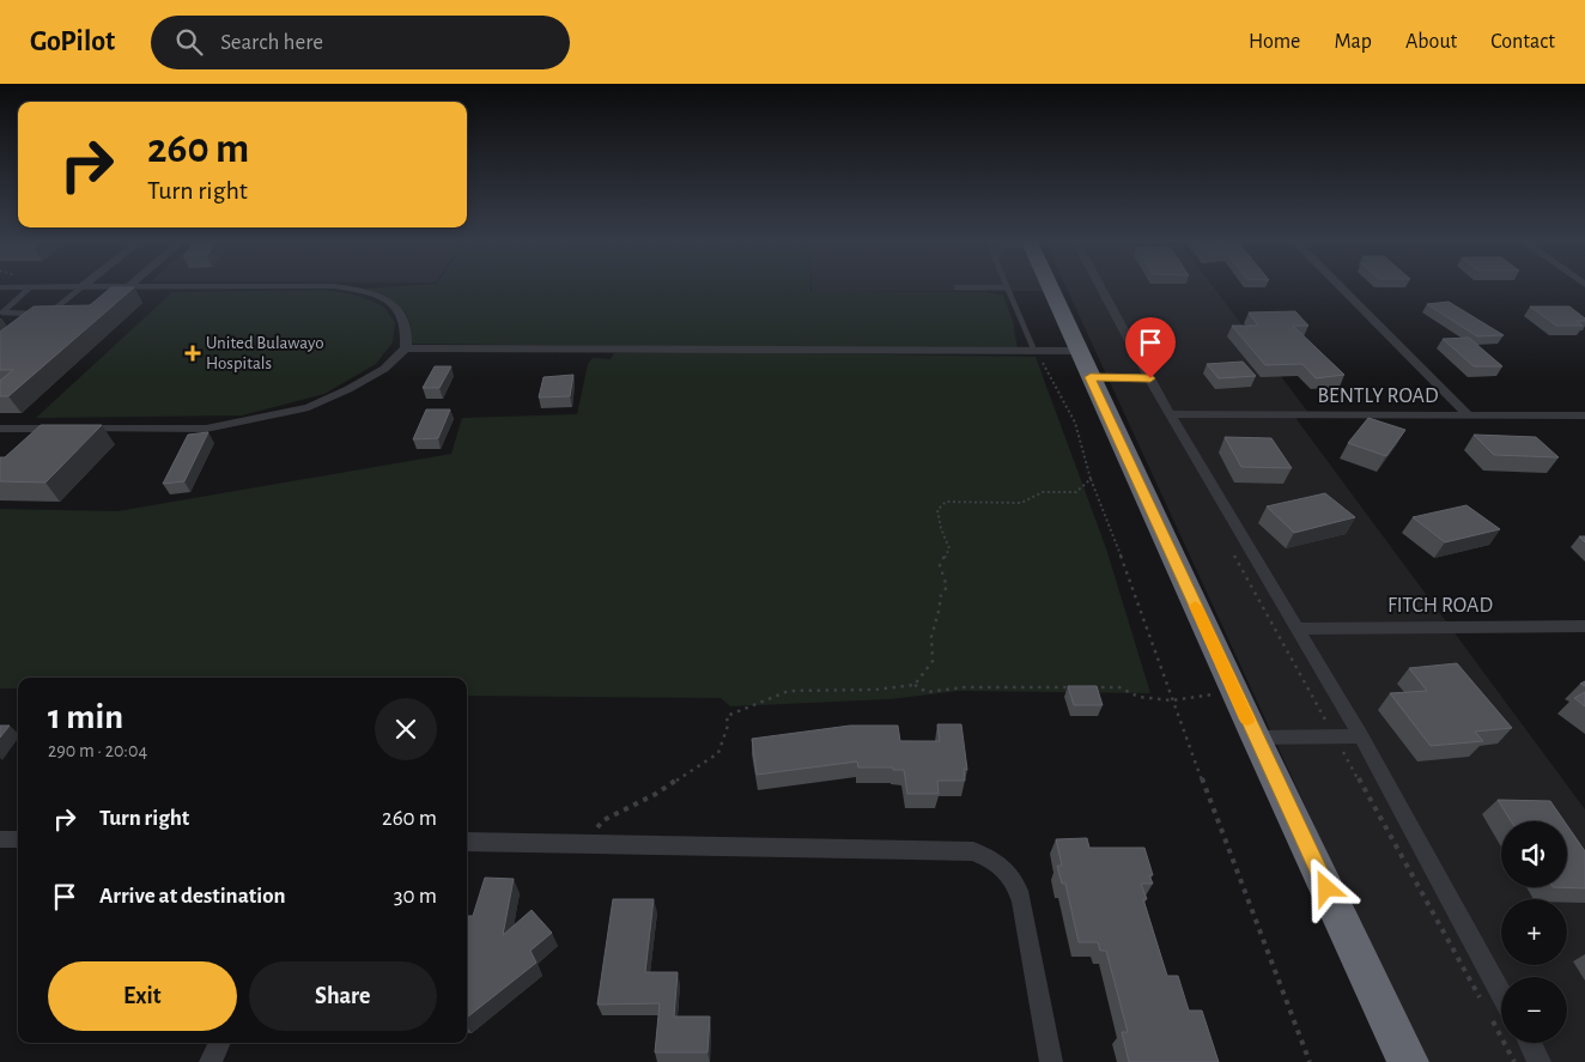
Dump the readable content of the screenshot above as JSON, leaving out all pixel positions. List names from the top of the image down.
{
  "streets": {
    "street": ["BENTLY ROAD", "FITCH ROAD"]
  },
  "places": {
    "health": ["United Bulawayo Hospitals"]
  },
  "page": {
    "header": "GoPilot",
    "search": "Search here",
    "nav": [
      "Home",
      "Map",
      "About",
      "Contact"
    ],
    "turn": ["260 m", "Turn right"],
    "heading": ["1 min", "290 m · 20:04"],
    "list": [
      {
        "name": "Turn right",
        "value": "260 m"
      },
      {
        "name": "Arrive at destination",
        "value": "30 m"
      }
    ],
    "map_buttons": ["+", "−"],
    "buttons": ["Exit", "Share"]
  }
}
